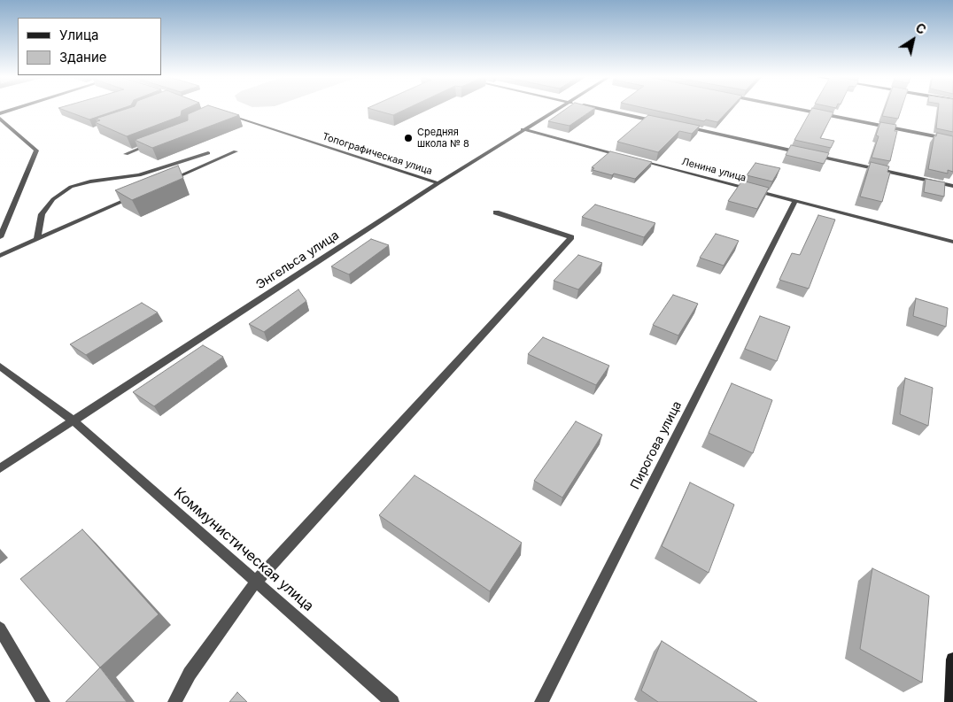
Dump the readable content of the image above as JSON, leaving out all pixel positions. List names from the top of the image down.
{
  "streets": {
    "street": [
      "Топографическая улица",
      "Ленина улица",
      "Энгельса улица",
      "Пирогова улица",
      "Коммунистическая улица"
    ]
  },
  "crossings": [
    ["Топографическая улица", "Энгельса улица"],
    ["Ленина улица", "Пирогова улица"],
    ["Энгельса улица", "Коммунистическая улица"]
  ],
  "places": ["Средняя школа № 8"],
  "legend": ["Улица", "Здание"],
  "north": "top right"
}
